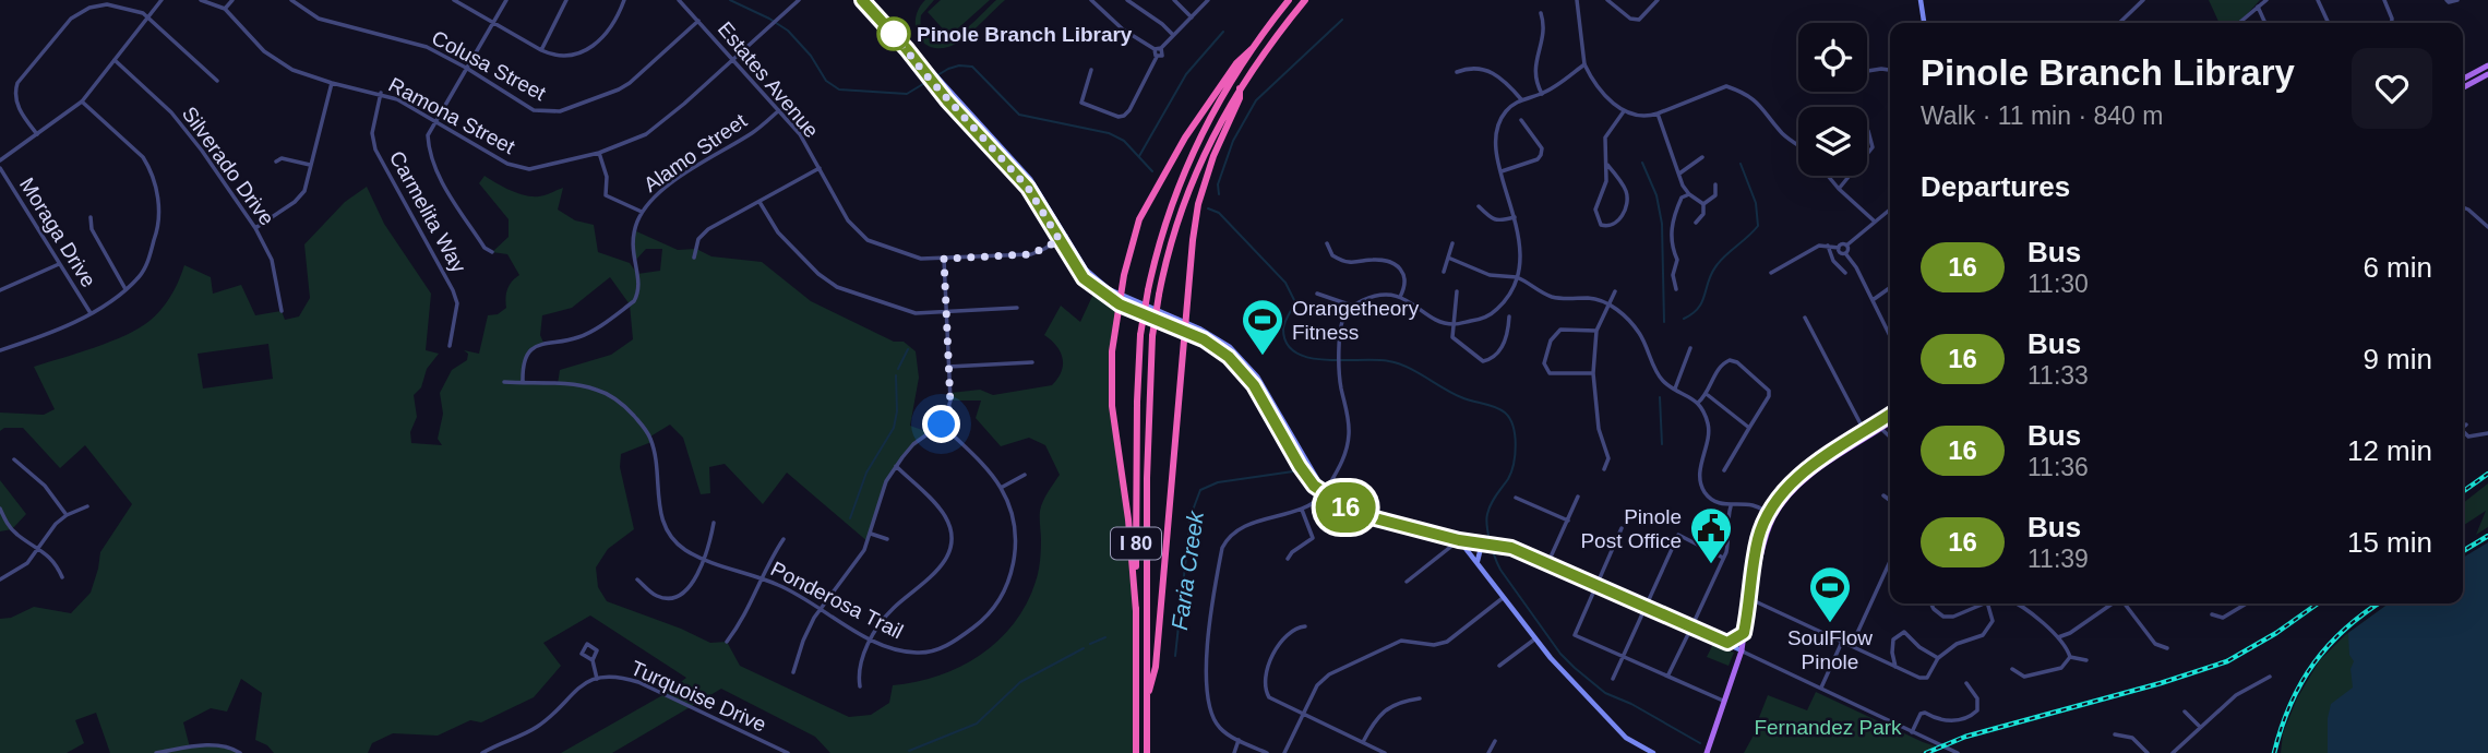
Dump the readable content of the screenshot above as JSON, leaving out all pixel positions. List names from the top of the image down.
{
  "streets": {
    "highway": ["I 80"],
    "street": [
      "Colusa Street",
      "Estates Avenue",
      "Ramona Street",
      "Alamo Street",
      "Silverado Drive",
      "Carmelita Way",
      "Moraga Drive",
      "Ponderosa Trail",
      "Turquoise Drive"
    ]
  },
  "crossings": [
    ["Colusa Street", "Estates Avenue"],
    ["Estates Avenue", "Ramona Street"],
    ["Estates Avenue", "Alamo Street"],
    ["Ramona Street", "Carmelita Way"],
    ["Alamo Street", "Ponderosa Trail"]
  ],
  "water": ["Faria Creek"],
  "parks": ["Fernandez Park"],
  "places": {
    "other": ["Pinole Branch Library"],
    "sports": ["Orangetheory Fitness", "SoulFlow Pinole"],
    "public building": ["Pinole Post Office"]
  },
  "lines": ["bus line 16"],
  "page": {
    "on_map": "16",
    "heading": [
      ["Pinole Branch Library", "Walk · 11 min · 840 m"],
      "Departures"
    ],
    "list": [
      {
        "mark": "16",
        "name": "Bus",
        "note": "11:30",
        "value": "6 min"
      },
      {
        "mark": "16",
        "name": "Bus",
        "note": "11:33",
        "value": "9 min"
      },
      {
        "mark": "16",
        "name": "Bus",
        "note": "11:36",
        "value": "12 min"
      },
      {
        "mark": "16",
        "name": "Bus",
        "note": "11:39",
        "value": "15 min"
      }
    ]
  }
}
